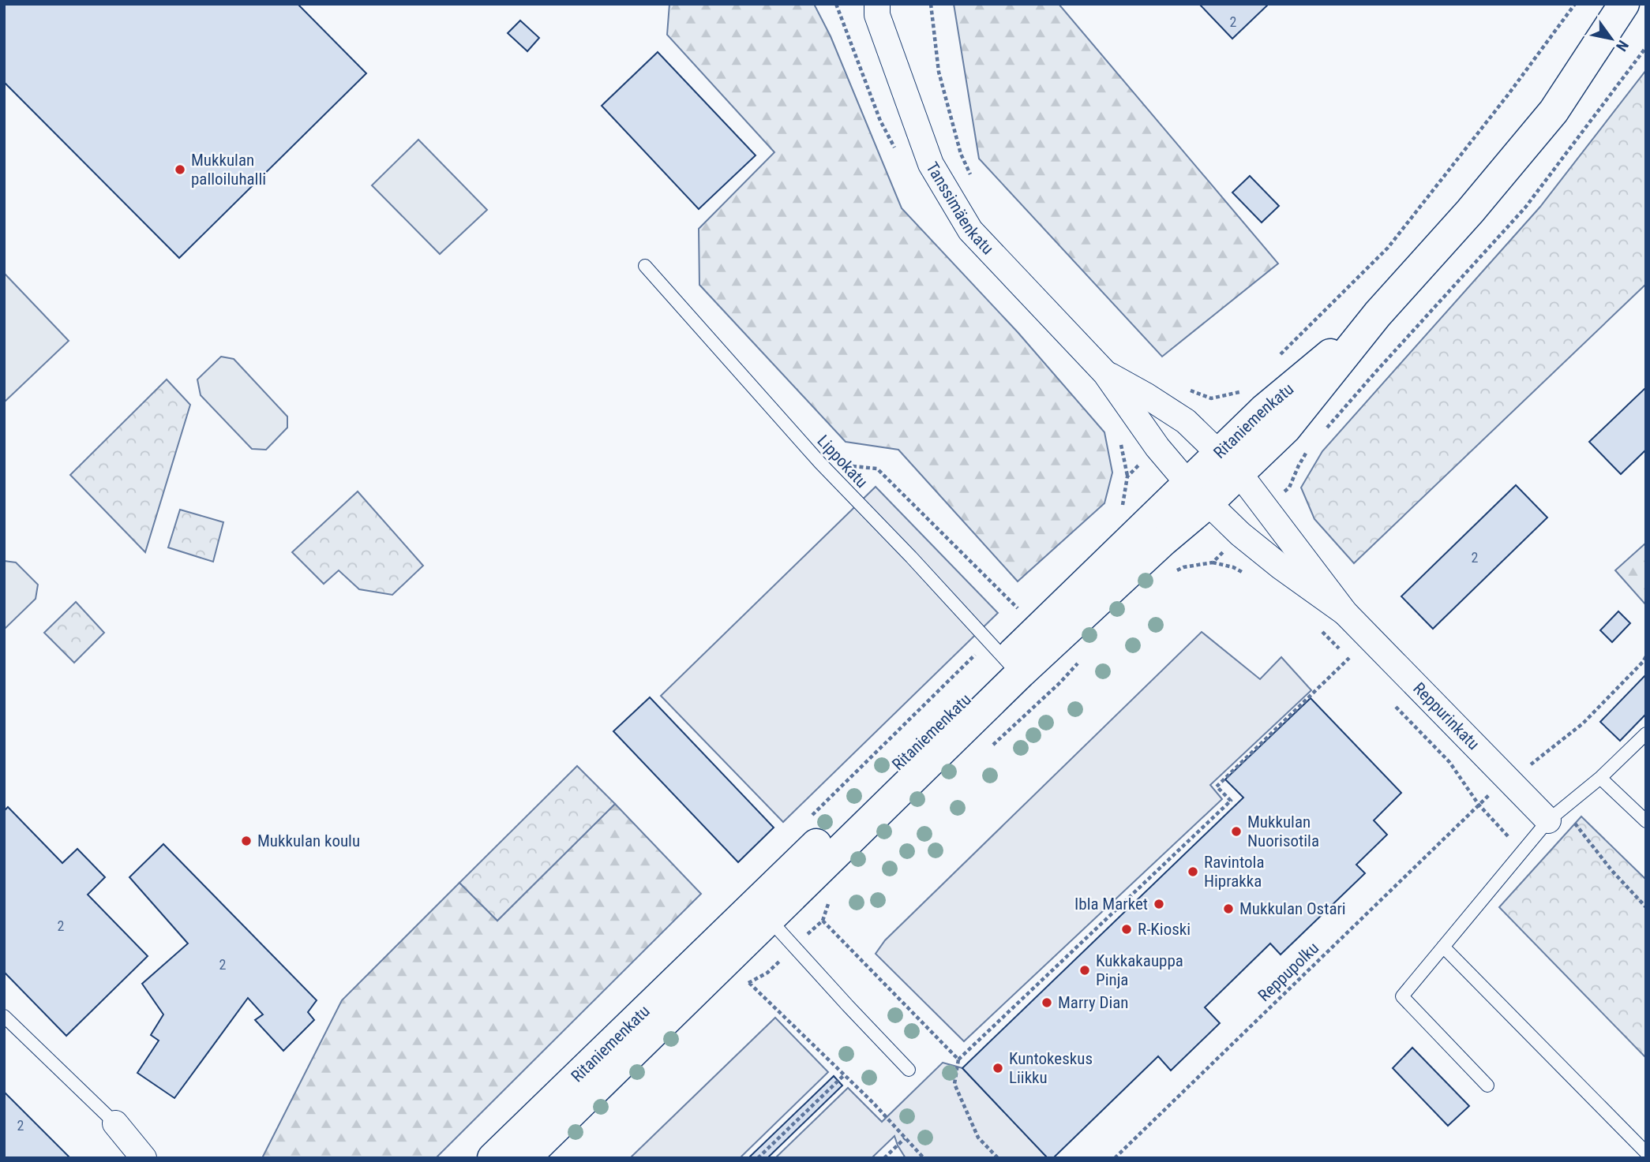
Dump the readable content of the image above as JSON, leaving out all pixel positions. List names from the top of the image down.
{
  "streets": {
    "street": ["Tanssimäenkatu", "Ritaniemenkatu", "Reppurinkatu"],
    "lane": ["Lippokatu"],
    "path": ["Reppupolku"]
  },
  "crossings": [
    ["Tanssimäenkatu", "Ritaniemenkatu"],
    ["Tanssimäenkatu", "Reppurinkatu"],
    ["Ritaniemenkatu", "Lippokatu"],
    ["Ritaniemenkatu", "Reppurinkatu"]
  ],
  "places": [
    "Mukkulan palloiluhalli",
    "Mukkulan Nuorisotila",
    "Mukkulan koulu",
    "Ravintola Hiprakka",
    "Ibla Market",
    "Mukkulan Ostari",
    "R-Kioski",
    "Kukkakauppa Pinja",
    "Marry Dian",
    "Kuntokeskus Liikku"
  ],
  "house_numbers": [
    "2",
    "2",
    "2",
    "2",
    "2"
  ],
  "north": "bottom right"
}
